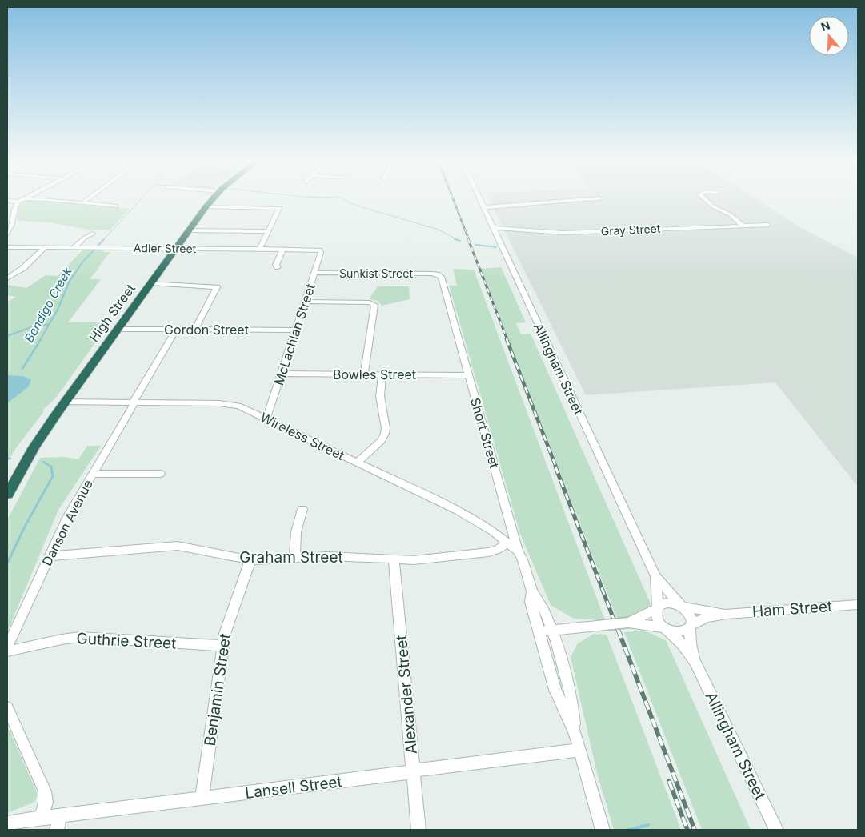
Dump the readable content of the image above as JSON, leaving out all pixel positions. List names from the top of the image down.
{
  "streets": {
    "highway": ["High Street"],
    "street": [
      "Gray Street",
      "Adler Street",
      "Sunkist Street",
      "Gordon Street",
      "McLachlan Street",
      "Allingham Street",
      "Bowles Street",
      "Short Street",
      "Wireless Street",
      "Danson Avenue",
      "Graham Street",
      "Ham Street",
      "Guthrie Street",
      "Benjamin Street",
      "Alexander Street",
      "Lansell Street"
    ]
  },
  "crossings": [
    ["Gray Street", "Allingham Street"],
    ["Adler Street", "High Street"],
    ["Adler Street", "McLachlan Street"],
    ["Sunkist Street", "McLachlan Street"],
    ["Sunkist Street", "Short Street"],
    ["High Street", "Gordon Street"],
    ["High Street", "Wireless Street"],
    ["Gordon Street", "McLachlan Street"],
    ["Gordon Street", "Danson Avenue"],
    ["McLachlan Street", "Bowles Street"],
    ["McLachlan Street", "Wireless Street"],
    ["Allingham Street", "Ham Street"],
    ["Bowles Street", "Short Street"],
    ["Short Street", "Wireless Street"],
    ["Short Street", "Lansell Street"],
    ["Wireless Street", "Danson Avenue"],
    ["Wireless Street", "Graham Street"],
    ["Danson Avenue", "Graham Street"],
    ["Graham Street", "Benjamin Street"],
    ["Graham Street", "Alexander Street"],
    ["Guthrie Street", "Benjamin Street"],
    ["Benjamin Street", "Lansell Street"],
    ["Alexander Street", "Lansell Street"]
  ],
  "water": ["Bendigo Creek"],
  "north": "top"
}
